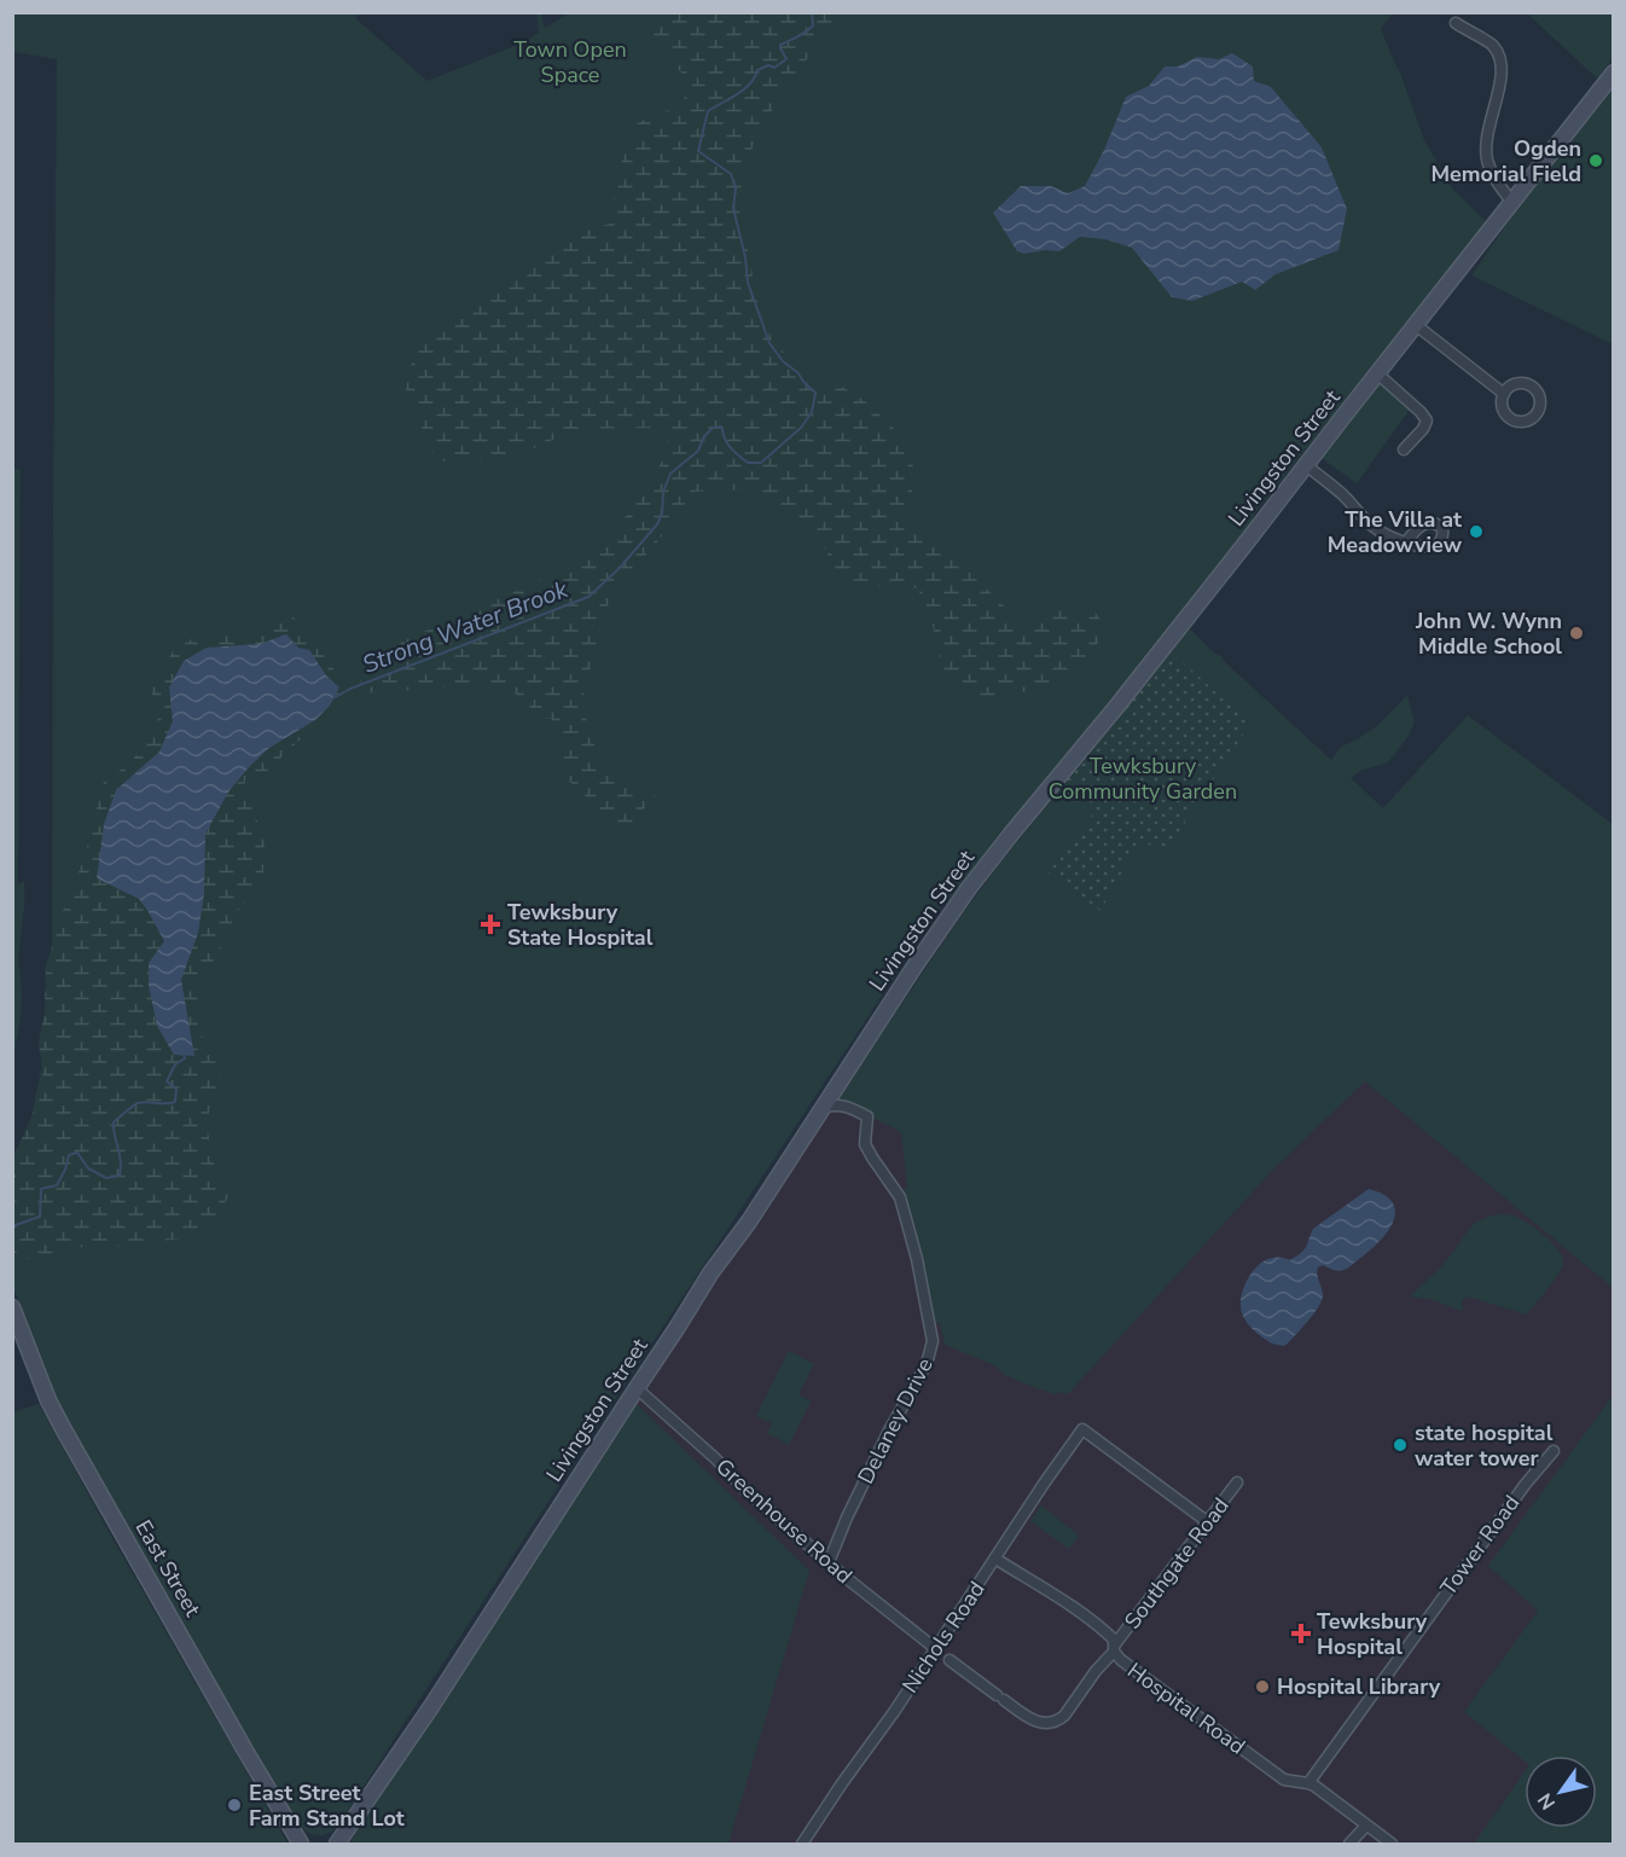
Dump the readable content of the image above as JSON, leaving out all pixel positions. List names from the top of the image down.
{
  "streets": {
    "street": [
      "Livingston Street",
      "Delaney Drive",
      "Greenhouse Road",
      "Tower Road",
      "Southgate Road",
      "East Street",
      "Nichols Road",
      "Hospital Road"
    ]
  },
  "crossings": [
    ["Livingston Street", "Delaney Drive"],
    ["Livingston Street", "Greenhouse Road"],
    ["Delaney Drive", "Greenhouse Road"],
    ["Greenhouse Road", "Nichols Road"],
    ["Tower Road", "Hospital Road"],
    ["Southgate Road", "Nichols Road"],
    ["Southgate Road", "Hospital Road"],
    ["Nichols Road", "Hospital Road"]
  ],
  "water": ["Strong Water Brook"],
  "parks": ["Town Open Space", "Tewksbury Community Garden"],
  "places": {
    "other": [
      "Ogden Memorial Field",
      "The Villa at Meadowview",
      "John W. Wynn Middle School",
      "state hospital water tower",
      "Hospital Library",
      "East Street Farm Stand Lot"
    ],
    "health": ["Tewksbury State Hospital", "Tewksbury Hospital"]
  },
  "north": "bottom left"
}
